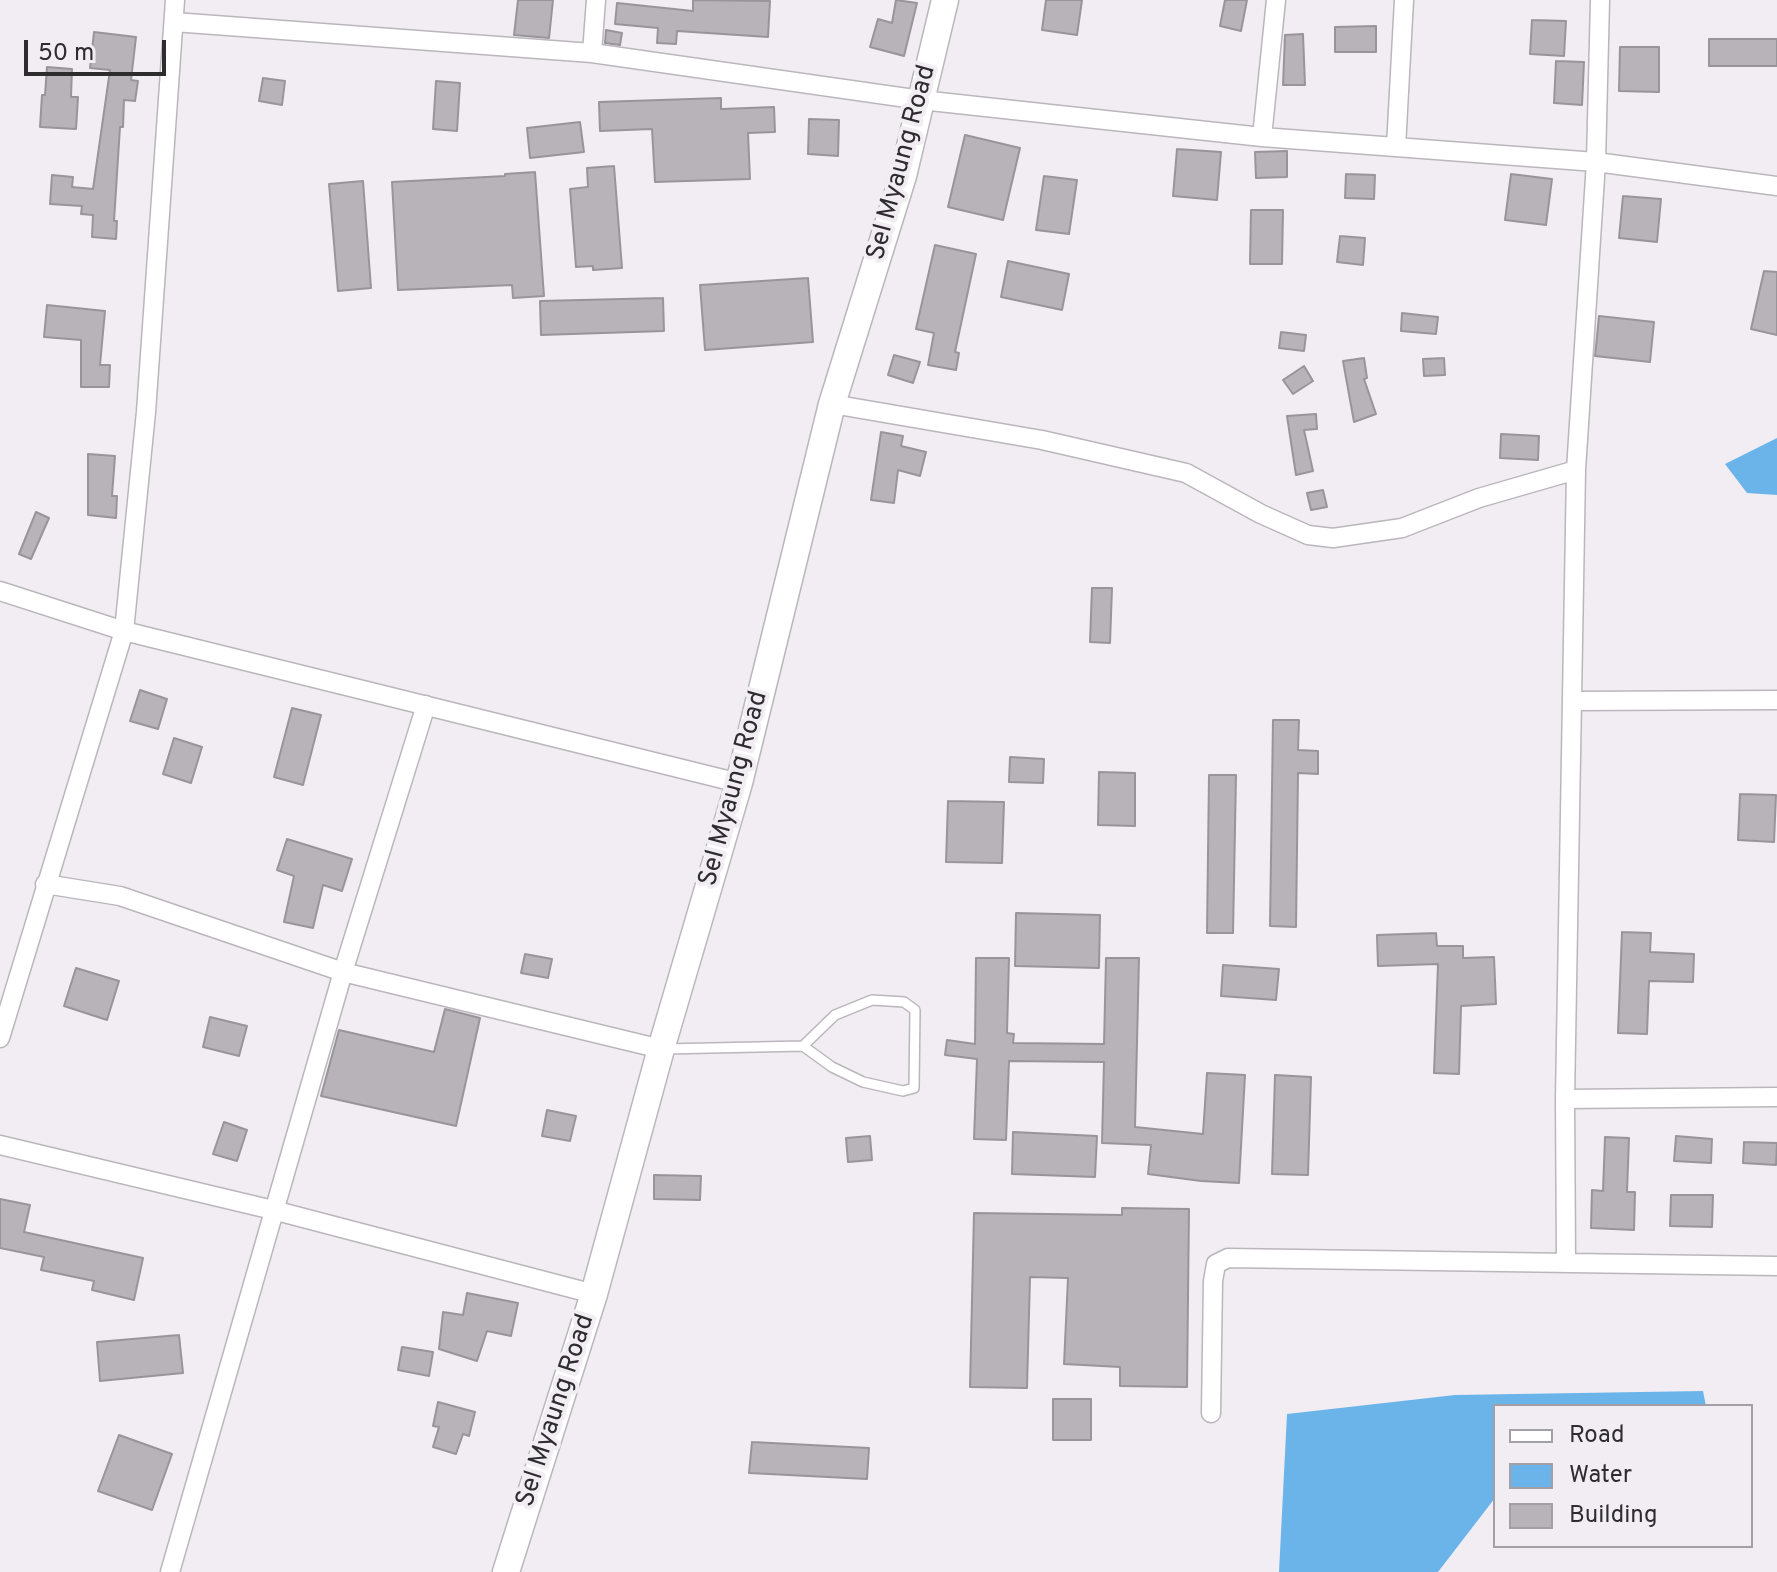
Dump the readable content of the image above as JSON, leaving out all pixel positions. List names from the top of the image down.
{
  "streets": {
    "main road": ["Sel Myaung Road"]
  },
  "legend": ["Road", "Water", "Building"],
  "scale_bar": "50 m"
}
